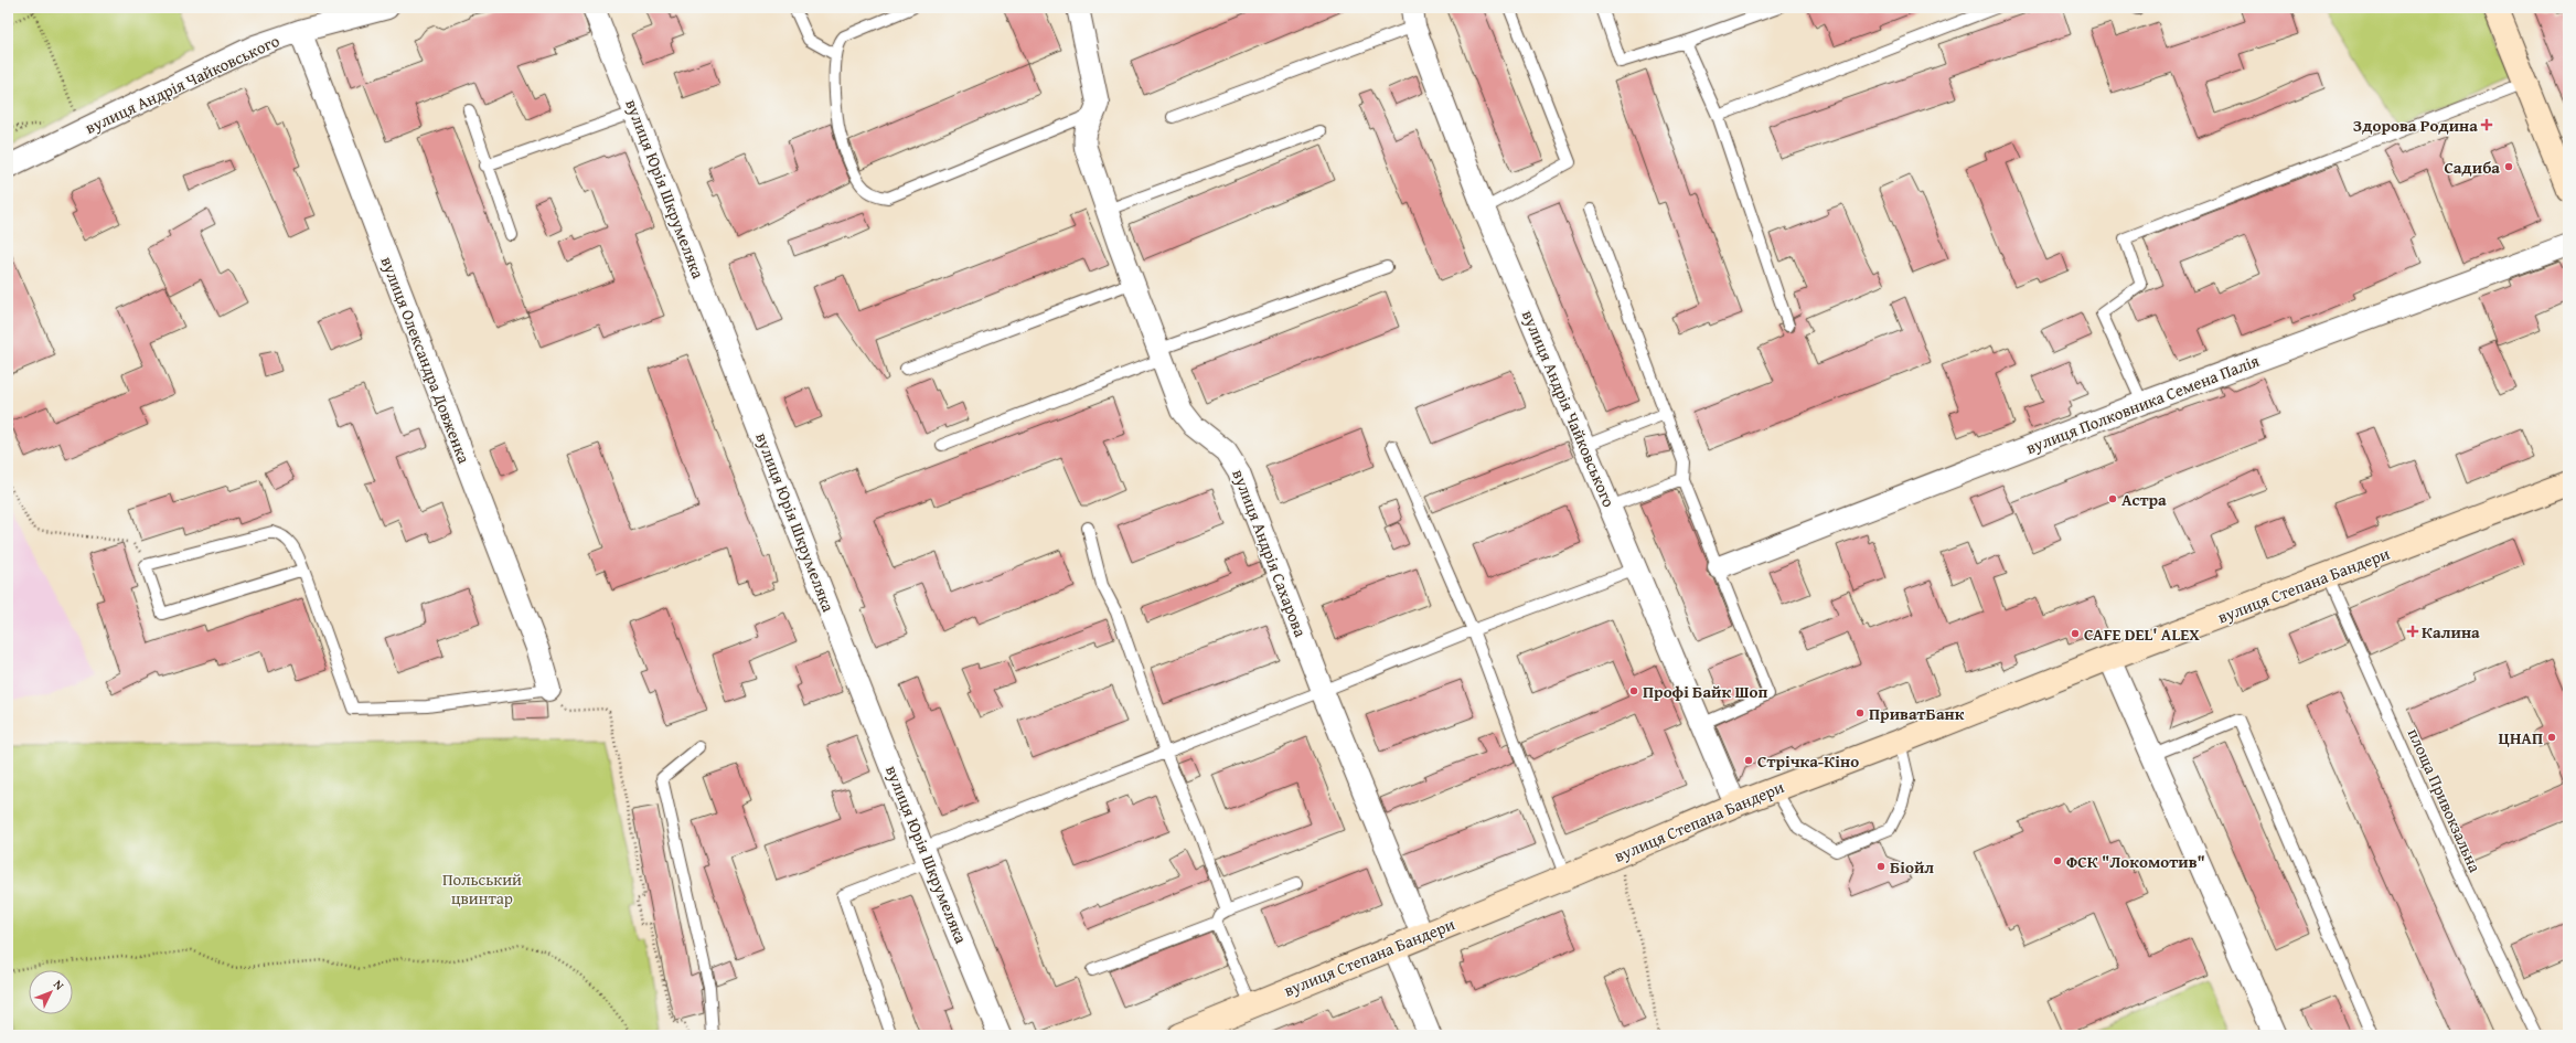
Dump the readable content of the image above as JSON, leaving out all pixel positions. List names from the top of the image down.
{
  "streets": {
    "street": [
      "вулиця Андрія Чайковського",
      "вулиця Юрія Шкрумеляка",
      "вулиця Олександра Довженка",
      "вулиця Полковника Семена Палія",
      "вулиця Андрія Сахарова",
      "вулиця Степана Бандери"
    ],
    "lane": ["площа Привокзальна"]
  },
  "crossings": [
    ["вулиця Андрія Чайковського", "вулиця Олександра Довженка"],
    ["вулиця Андрія Чайковського", "вулиця Степана Бандери"],
    ["вулиця Андрія Сахарова", "вулиця Степана Бандери"],
    ["вулиця Степана Бандери", "площа Привокзальна"]
  ],
  "parks": ["Польський цвинтар"],
  "places": {
    "health": ["Здорова Родина", "Калина"],
    "other": [
      "Садиба",
      "Астра",
      "CAFE DEL' ALEX",
      "Профі Байк Шоп",
      "ПриватБанк",
      "ЦНАП",
      "Стрічка-Кіно",
      "ФСК \"Локомотив\"",
      "Біойл"
    ]
  },
  "north": "top right"
}
